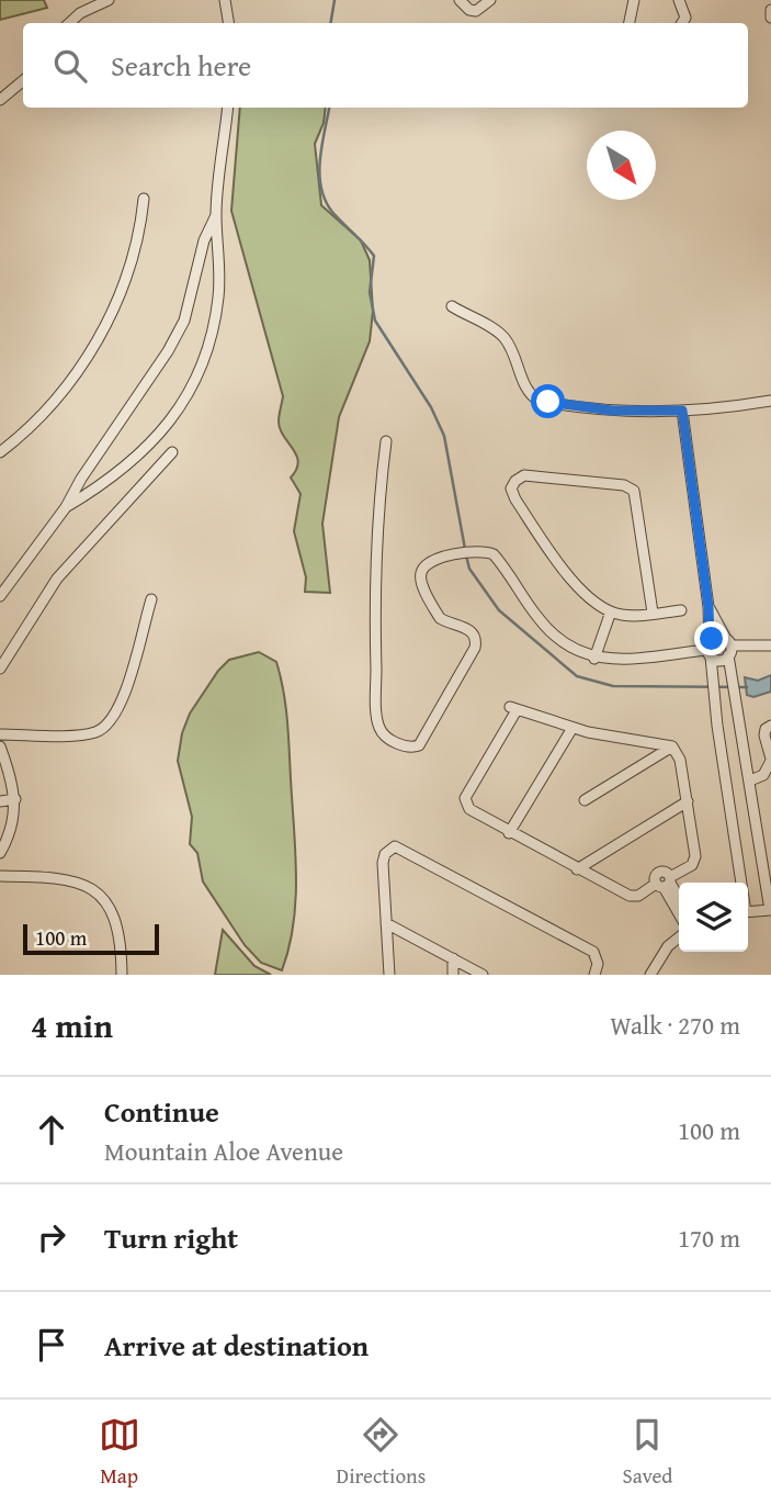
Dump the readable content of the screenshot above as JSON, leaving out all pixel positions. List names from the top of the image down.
{
  "scale_bar": "100 m",
  "north": "bottom right",
  "page": {
    "search": "Search here",
    "scale": "100 m",
    "heading": ["4 min", "Walk · 270 m"],
    "list": [
      ["Continue", "Mountain Aloe Avenue", "100 m"],
      ["Turn right", "170 m"],
      "Arrive at destination"
    ],
    "nav": ["Map", "Directions", "Saved"]
  }
}
